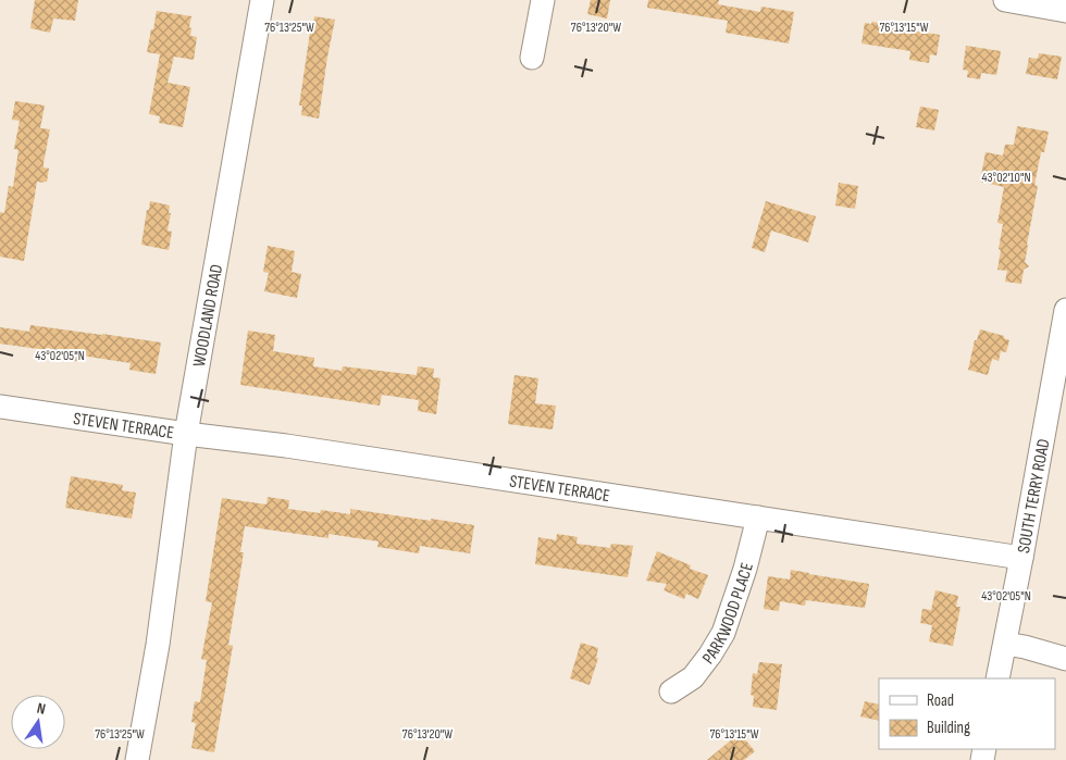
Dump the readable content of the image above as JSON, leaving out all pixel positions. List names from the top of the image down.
{
  "streets": {
    "street": [
      "WOODLAND ROAD",
      "STEVEN TERRACE",
      "SOUTH TERRY ROAD",
      "PARKWOOD PLACE"
    ]
  },
  "crossings": [
    ["WOODLAND ROAD", "STEVEN TERRACE"],
    ["STEVEN TERRACE", "SOUTH TERRY ROAD"],
    ["STEVEN TERRACE", "PARKWOOD PLACE"]
  ],
  "legend": ["Road", "Building"],
  "north": "top",
  "coordinates": [
    "76°13'25\"W",
    "76°13'20\"W",
    "76°13'15\"W",
    "43°02'10\"N",
    "43°02'05\"N"
  ]
}
